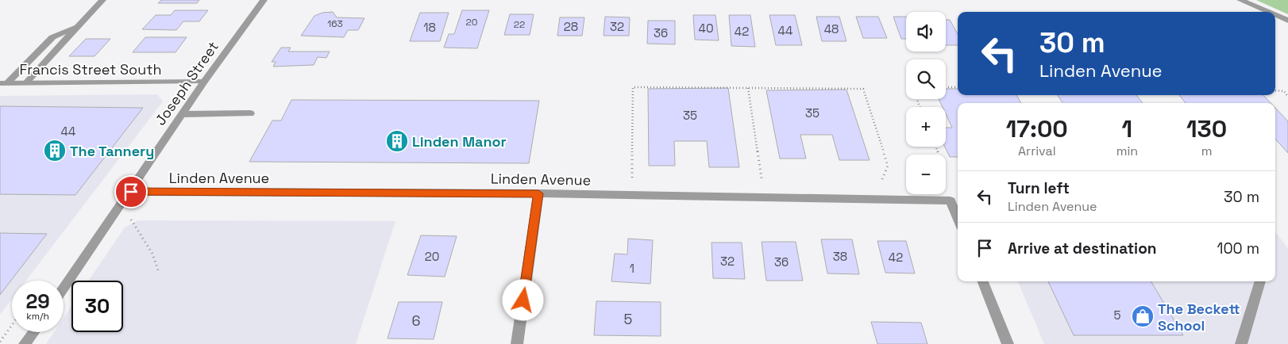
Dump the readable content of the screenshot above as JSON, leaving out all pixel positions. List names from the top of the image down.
{
  "streets": {
    "street": ["Francis Street South", "Joseph Street", "Linden Avenue"]
  },
  "crossings": [
    ["Francis Street South", "Joseph Street"],
    ["Joseph Street", "Linden Avenue"]
  ],
  "places": {
    "building": ["Linden Manor", "The Tannery"],
    "shop": ["The Beckett School"]
  },
  "house_numbers": [
    "20",
    "163",
    "22",
    "28",
    "32",
    "18",
    "40",
    "48",
    "44",
    "42",
    "36",
    "35",
    "35",
    "44",
    "20",
    "38",
    "42",
    "32",
    "36",
    "1",
    "5",
    "5",
    "6"
  ],
  "page": {
    "map_buttons": ["+", "−"],
    "turn": ["30 m", "Linden Avenue"],
    "eta": [
      "17:00",
      "Arrival",
      "1",
      "min",
      "130",
      "m"
    ],
    "list": [
      {
        "name": "Turn left",
        "note": "Linden Avenue",
        "value": "30 m"
      },
      {
        "name": "Arrive at destination",
        "value": "100 m"
      }
    ],
    "speed": "29 km/h",
    "limit": "30"
  }
}
